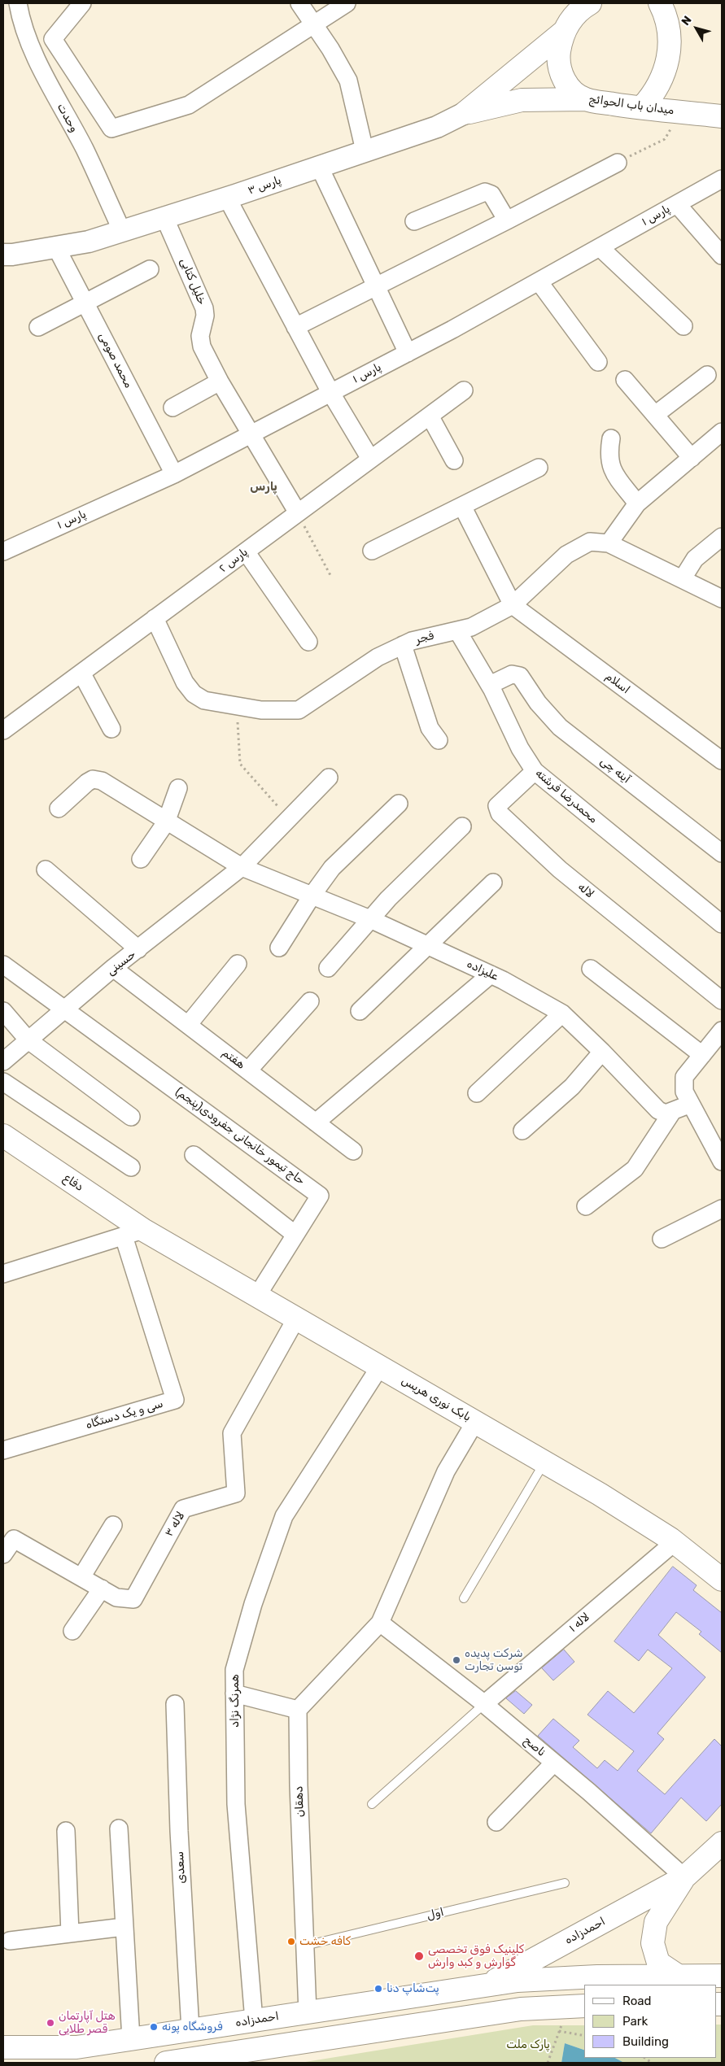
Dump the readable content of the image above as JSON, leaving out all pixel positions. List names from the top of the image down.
{
  "streets": {
    "main road": [
      "میدان باب الحوائج",
      "پارس ۳",
      "دفاع",
      "بابک نوری هریس",
      "احمدزاده"
    ],
    "street": [
      "وحدت",
      "پارس ۱",
      "خلیل کتابی",
      "محمد صومی",
      "پارس ۲",
      "فجر",
      "اسلام",
      "آینه چی",
      "محمدرضا فرشته",
      "لاله",
      "حسینی",
      "علیزاده",
      "هفتم",
      "حاج تیمور خانجانی جفرودی(پنجم)",
      "سی و یک دستگاه",
      "لاله ۳",
      "لاله ۱",
      "همرنگ نژاد",
      "ناصح",
      "دهقان",
      "سعدی"
    ],
    "lane": ["اول"]
  },
  "crossings": [
    ["میدان باب الحوائج", "پارس ۳"],
    ["وحدت", "پارس ۳"],
    ["پارس ۳", "خلیل کتابی"],
    ["پارس ۳", "محمد صومی"],
    ["پارس ۱", "خلیل کتابی"],
    ["پارس ۱", "محمد صومی"],
    ["خلیل کتابی", "پارس ۲"],
    ["پارس ۲", "فجر"],
    ["فجر", "اسلام"],
    ["فجر", "محمدرضا فرشته"],
    ["آینه چی", "محمدرضا فرشته"],
    ["محمدرضا فرشته", "لاله"],
    ["حسینی", "علیزاده"],
    ["حسینی", "هفتم"],
    ["حسینی", "حاج تیمور خانجانی جفرودی(پنجم)"],
    ["حاج تیمور خانجانی جفرودی(پنجم)", "بابک نوری هریس"],
    ["دفاع", "بابک نوری هریس"],
    ["دفاع", "سی و یک دستگاه"],
    ["بابک نوری هریس", "سی و یک دستگاه"],
    ["بابک نوری هریس", "لاله ۳"],
    ["بابک نوری هریس", "لاله ۱"],
    ["بابک نوری هریس", "همرنگ نژاد"],
    ["لاله ۱", "ناصح"],
    ["همرنگ نژاد", "احمدزاده"],
    ["ناصح", "احمدزاده"],
    ["دهقان", "اول"],
    ["دهقان", "احمدزاده"],
    ["سعدی", "احمدزاده"]
  ],
  "districts": ["پارس"],
  "parks": ["پارک ملت"],
  "places": [
    "شرکت پدیده توسن تجارت",
    "کافه خشت",
    "کلینیک فوق تخصصی گوارش و کبد وارش",
    "پت‌شاپ دنا",
    "هتل آپارتمان قصر طلایی",
    "فروشگاه پونه"
  ],
  "legend": ["Road", "Park", "Building"],
  "north": "top left"
}
